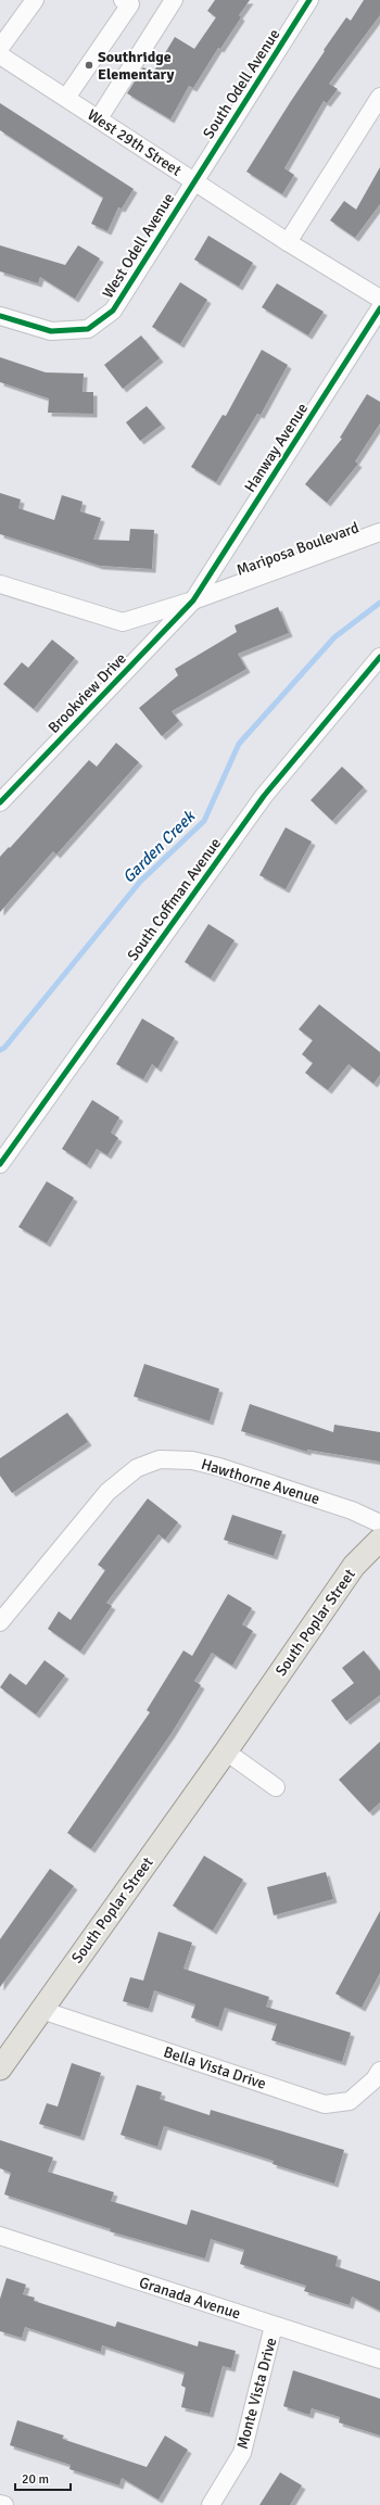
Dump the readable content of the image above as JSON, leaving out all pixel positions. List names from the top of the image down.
{
  "streets": {
    "main road": ["South Poplar Street"],
    "street": [
      "South Odell Avenue",
      "West 29th Street",
      "West Odell Avenue",
      "Hanway Avenue",
      "Mariposa Boulevard",
      "Brookview Drive",
      "South Coffman Avenue",
      "Hawthorne Avenue",
      "Bella Vista Drive",
      "Granada Avenue",
      "Monte Vista Drive"
    ]
  },
  "crossings": [
    ["South Odell Avenue", "West 29th Street"],
    ["South Odell Avenue", "West Odell Avenue"],
    ["West 29th Street", "West Odell Avenue"],
    ["Hanway Avenue", "Mariposa Boulevard"],
    ["Hanway Avenue", "Brookview Drive"],
    ["Mariposa Boulevard", "Brookview Drive"],
    ["South Poplar Street", "Bella Vista Drive"],
    ["Granada Avenue", "Monte Vista Drive"]
  ],
  "water": ["Garden Creek"],
  "places": ["Southridge Elementary"],
  "scale_bar": "20 m"
}
